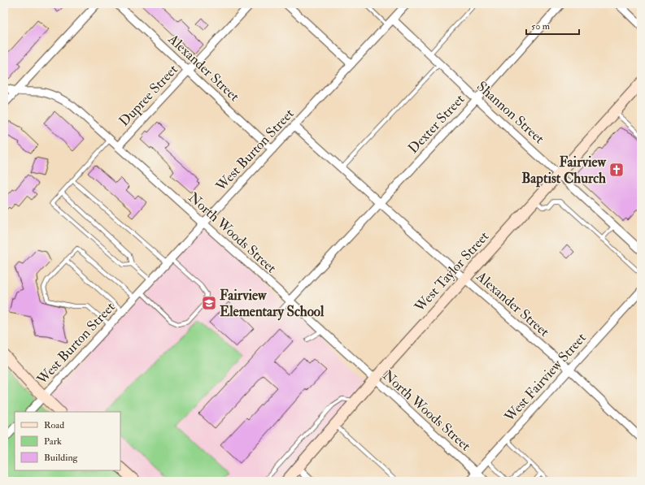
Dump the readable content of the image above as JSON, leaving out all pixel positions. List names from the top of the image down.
{
  "streets": {
    "main road": ["West Taylor Street"],
    "street": [
      "Alexander Street",
      "Dupree Street",
      "Shannon Street",
      "Dexter Street",
      "West Burton Street",
      "North Woods Street",
      "West Fairview Street"
    ]
  },
  "crossings": [
    ["Alexander Street", "Dupree Street"],
    ["Alexander Street", "Dexter Street"],
    ["Alexander Street", "West Burton Street"],
    ["Alexander Street", "West Taylor Street"],
    ["Alexander Street", "West Fairview Street"],
    ["Dupree Street", "North Woods Street"],
    ["Shannon Street", "Dexter Street"],
    ["Shannon Street", "West Burton Street"],
    ["Shannon Street", "West Taylor Street"],
    ["Dexter Street", "North Woods Street"],
    ["West Burton Street", "North Woods Street"],
    ["North Woods Street", "West Taylor Street"],
    ["North Woods Street", "West Fairview Street"]
  ],
  "places": {
    "church": ["Fairview Baptist Church"],
    "school or university": ["Fairview Elementary School"]
  },
  "legend": ["Road", "Park", "Building"],
  "scale_bar": "50 m"
}
